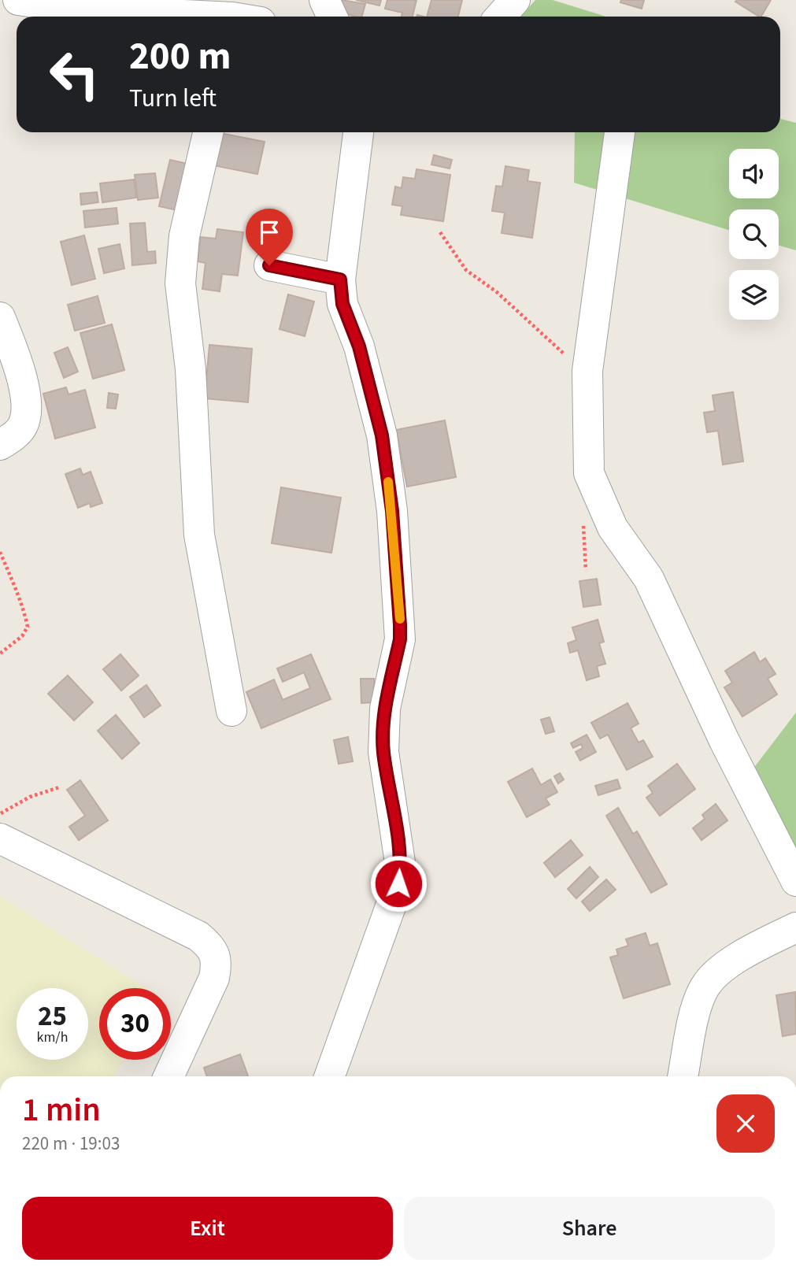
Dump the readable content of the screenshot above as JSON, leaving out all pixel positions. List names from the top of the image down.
{
  "page": {
    "turn": ["200 m", "Turn left"],
    "speed": "25 km/h",
    "limit": "30",
    "heading": ["1 min", "220 m · 19:03"],
    "buttons": ["Exit", "Share"]
  }
}
